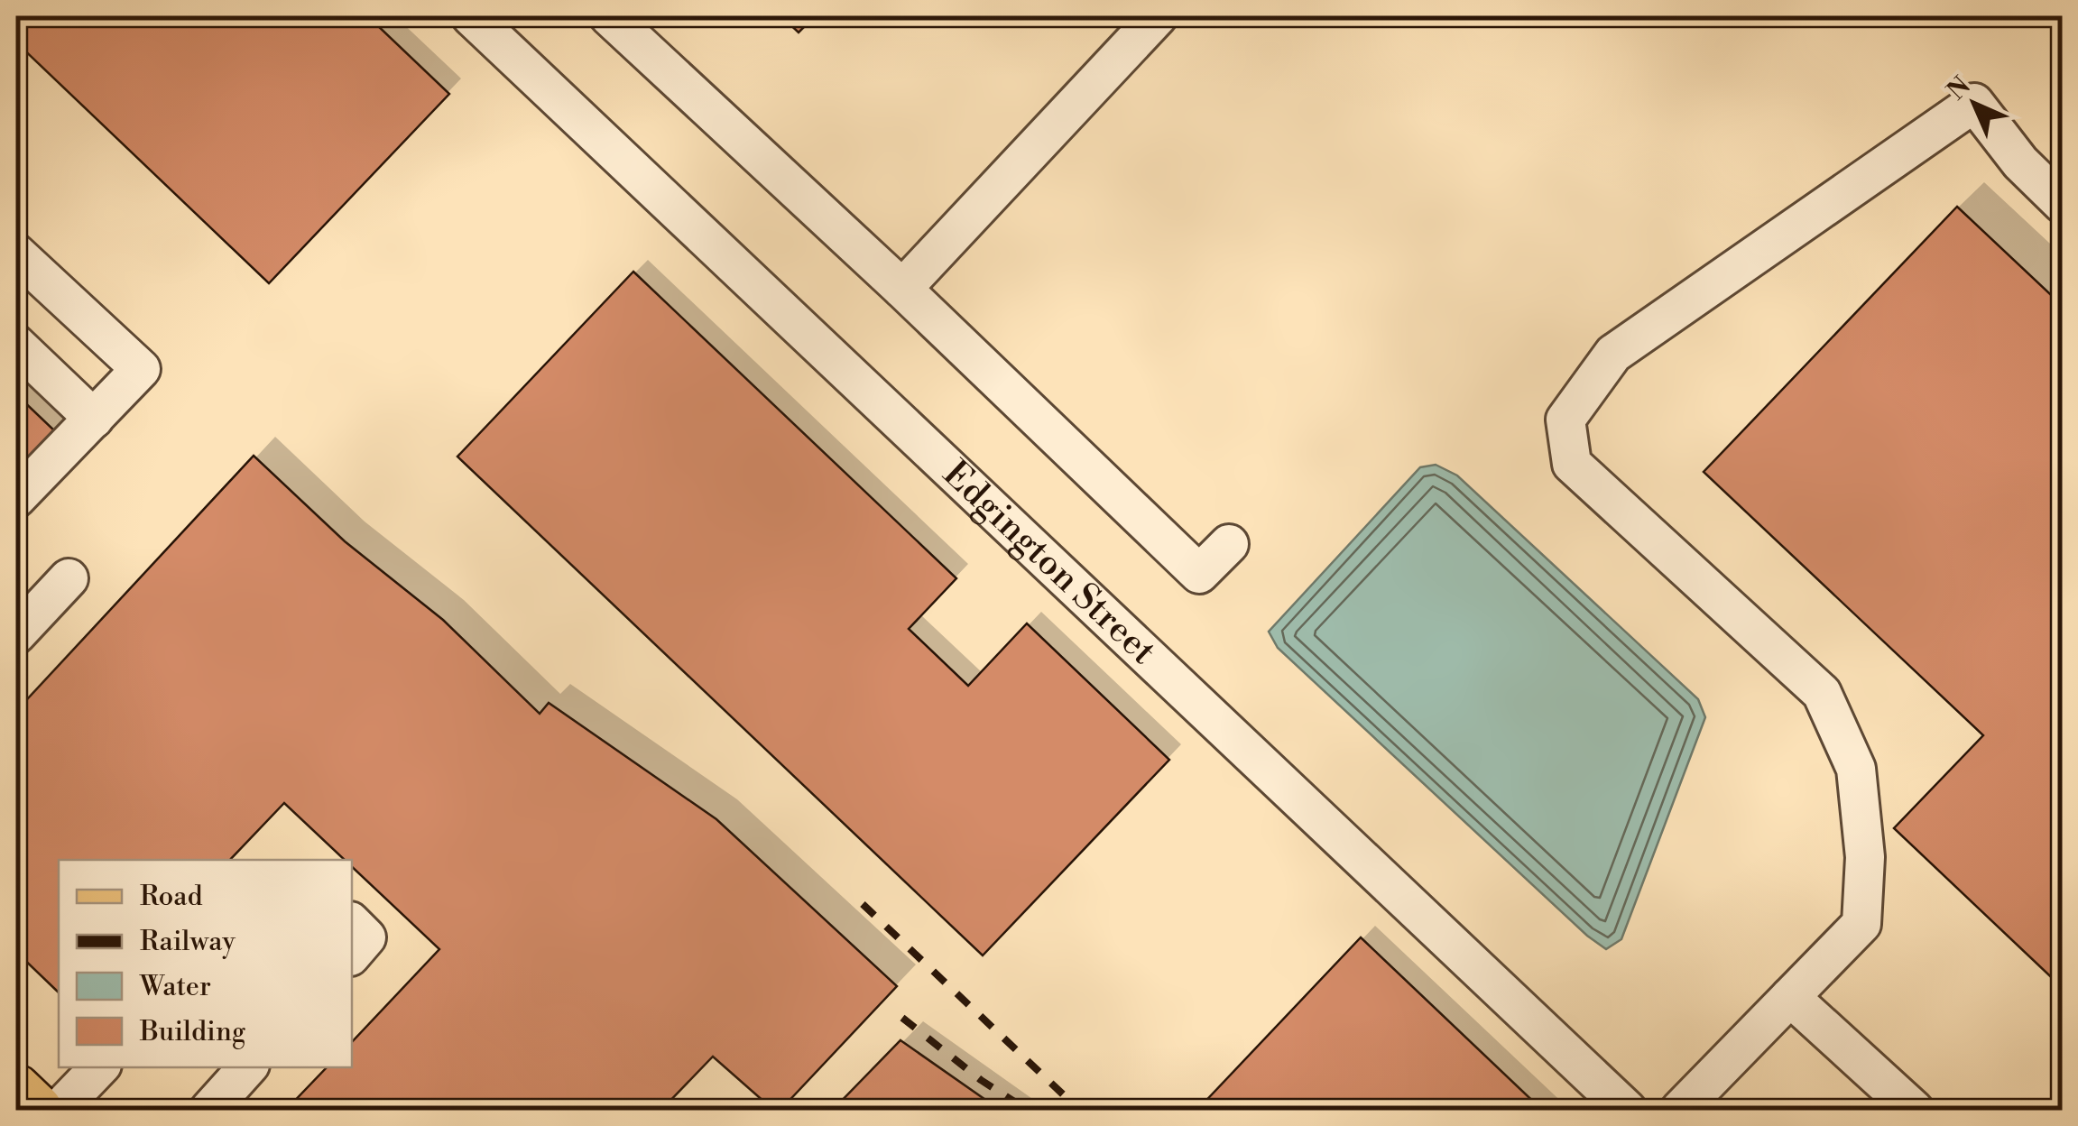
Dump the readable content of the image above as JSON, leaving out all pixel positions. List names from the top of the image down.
{
  "streets": {
    "street": ["Edgington Street"]
  },
  "legend": [
    "Road",
    "Railway",
    "Water",
    "Building"
  ],
  "north": "top left"
}
